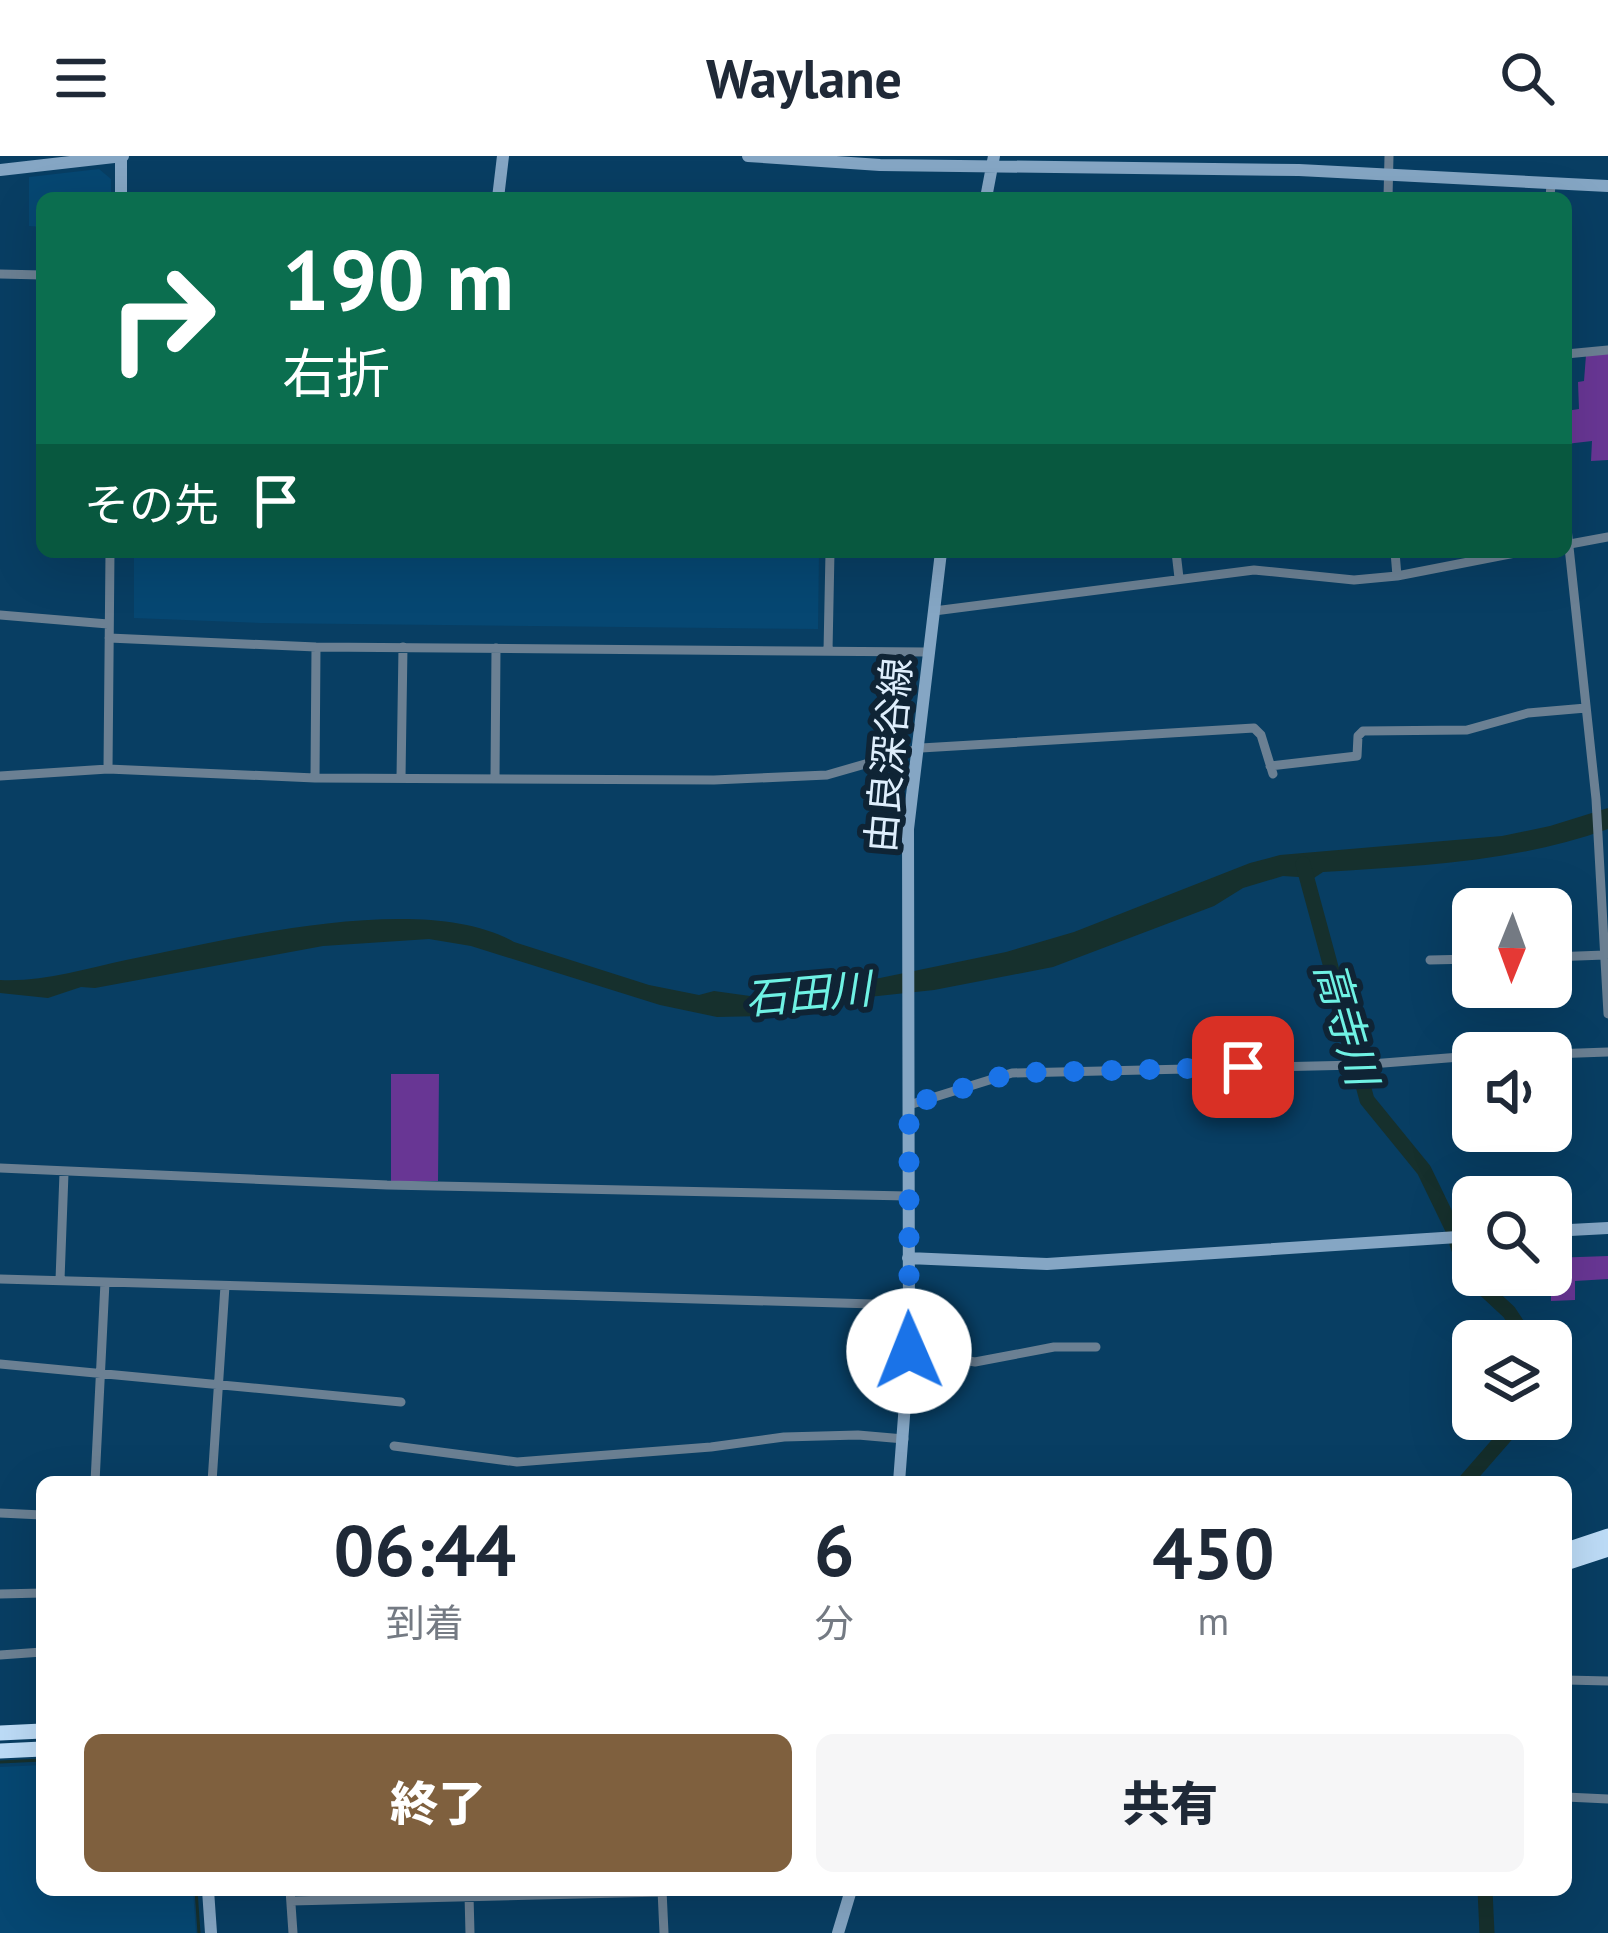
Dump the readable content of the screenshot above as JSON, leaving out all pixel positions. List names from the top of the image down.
{
  "streets": {
    "main road": ["由良深谷線"]
  },
  "water": ["石田川", "高寺川"],
  "north": "bottom",
  "page": {
    "header": "Waylane",
    "turn": ["190 m", "右折"],
    "then": "その先",
    "eta": [
      "06:44",
      "到着",
      "6",
      "分",
      "450",
      "m"
    ],
    "buttons": ["終了", "共有"]
  }
}
